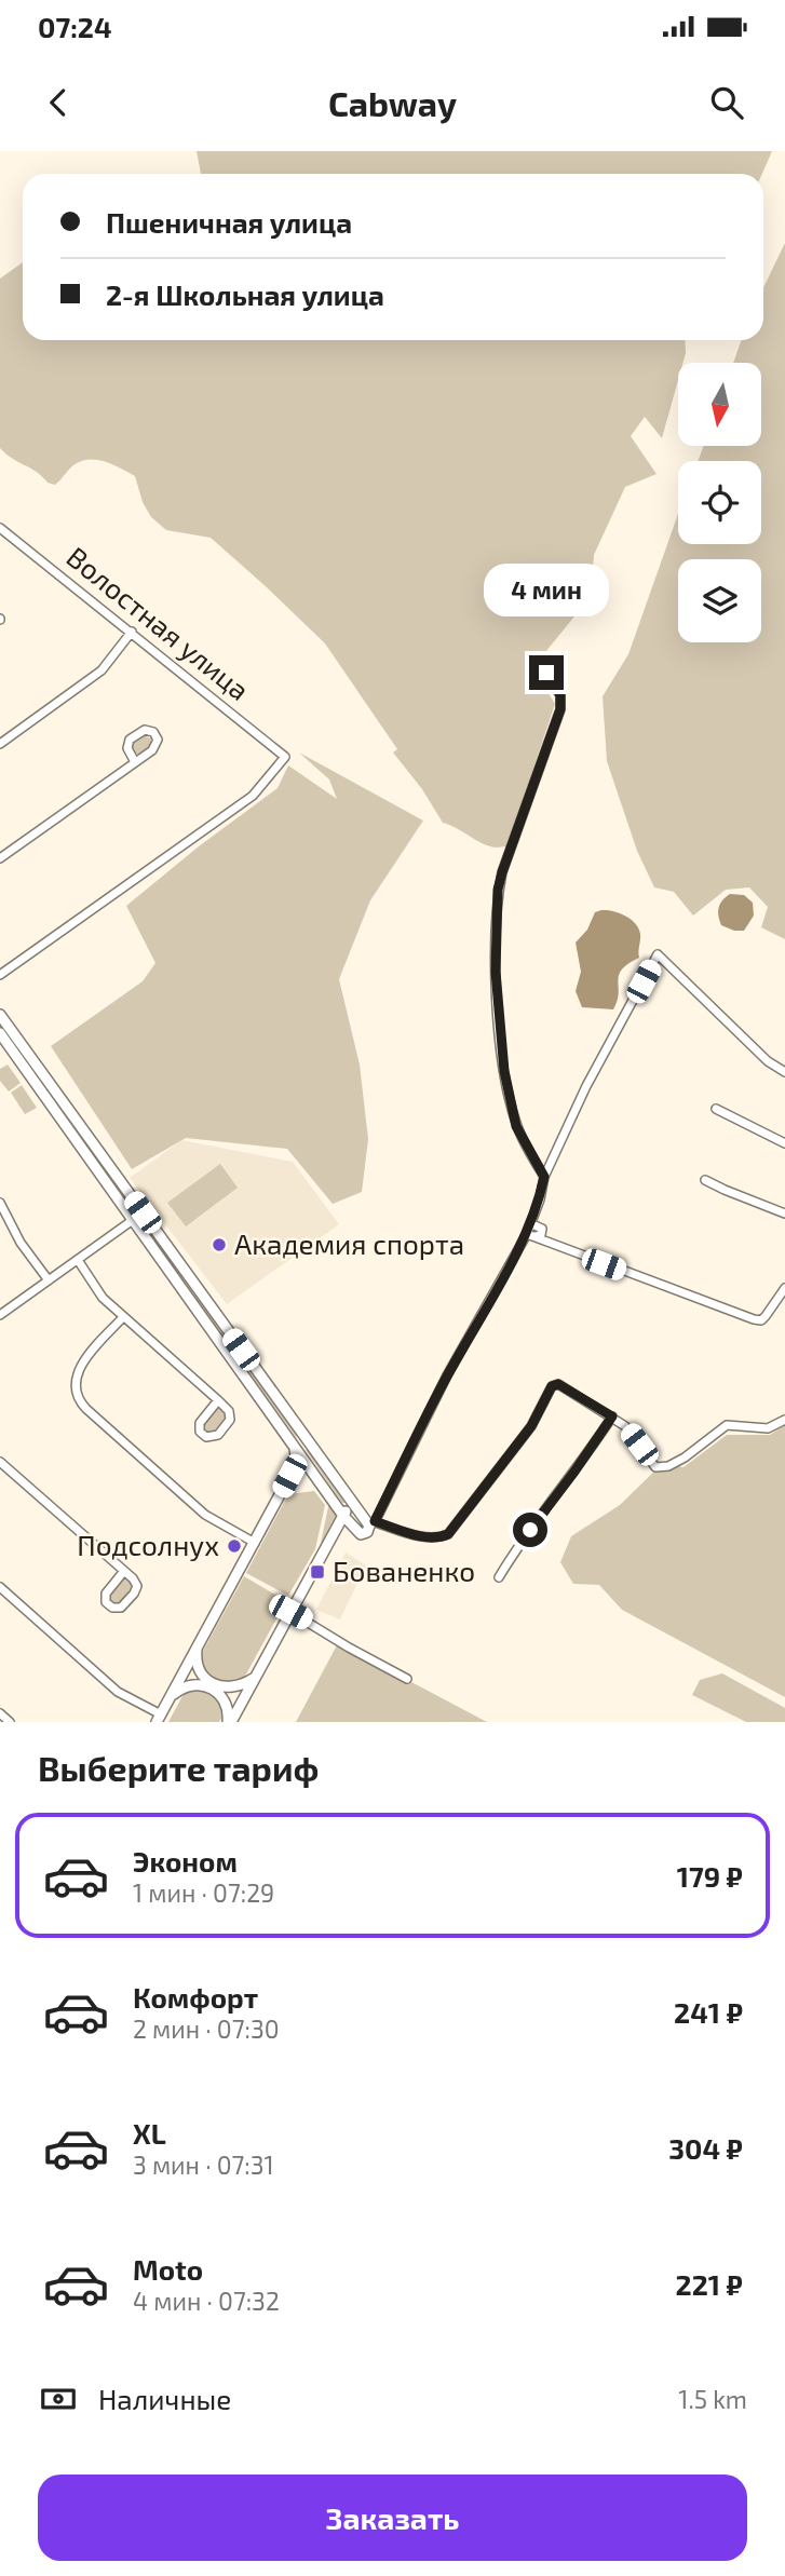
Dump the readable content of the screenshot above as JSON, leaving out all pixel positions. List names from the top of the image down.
{
  "streets": {
    "street": ["Волостная улица"]
  },
  "places": {
    "other": ["Академия спорта", "Подсолнух"],
    "transit": ["Бованенко"]
  },
  "north": "bottom",
  "page": {
    "status": "07:24",
    "header": "Cabway",
    "banner": ["Пшеничная улица", "2-я Школьная улица"],
    "bubble": "4 мин",
    "heading": "Выберите тариф",
    "list": [
      {
        "name": "Эконом",
        "note": "1 мин · 07:29",
        "value": "179 ₽"
      },
      {
        "name": "Комфорт",
        "note": "2 мин · 07:30",
        "value": "241 ₽"
      },
      {
        "name": "XL",
        "note": "3 мин · 07:31",
        "value": "304 ₽"
      },
      {
        "name": "Moto",
        "note": "4 мин · 07:32",
        "value": "221 ₽"
      }
    ],
    "pay": ["Наличные", "1.5 km"],
    "buttons": "Заказать"
  }
}
